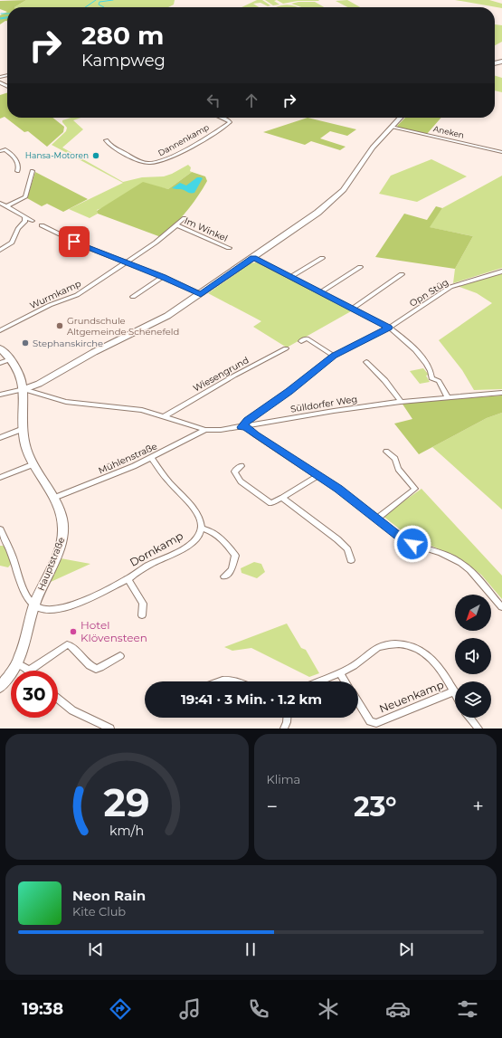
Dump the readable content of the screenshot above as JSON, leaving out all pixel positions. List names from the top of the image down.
{
  "streets": {
    "main road": ["Hauptstraße"],
    "street": [
      "Aneken",
      "Dannenkamp",
      "Im Winkel",
      "Opn Stüg",
      "Wurmkamp",
      "Wiesengrund",
      "Sülldorfer Weg",
      "Mühlenstraße",
      "Dornkamp",
      "Neuenkamp"
    ]
  },
  "crossings": [
    ["Im Winkel", "Wurmkamp"],
    ["Opn Stüg", "Sülldorfer Weg"],
    ["Wiesengrund", "Sülldorfer Weg"],
    ["Sülldorfer Weg", "Mühlenstraße"],
    ["Sülldorfer Weg", "Hauptstraße"],
    ["Mühlenstraße", "Hauptstraße"],
    ["Dornkamp", "Hauptstraße"]
  ],
  "places": [
    "Hansa-Motoren",
    "Grundschule Altgemeinde Schenefeld",
    "Stephanskirche",
    "Hotel Klövensteen"
  ],
  "north": "bottom left",
  "page": {
    "turn": ["280 m", "Kampweg"],
    "limit": "30",
    "trip": "19:41 · 3 Min. · 1.2 km",
    "tile": "Klima",
    "heat": ["−", "23°", "+"],
    "song": ["Neon Rain", "Kite Club"],
    "tabs": "19:38",
    "gauge": ["29", "km/h"]
  }
}
